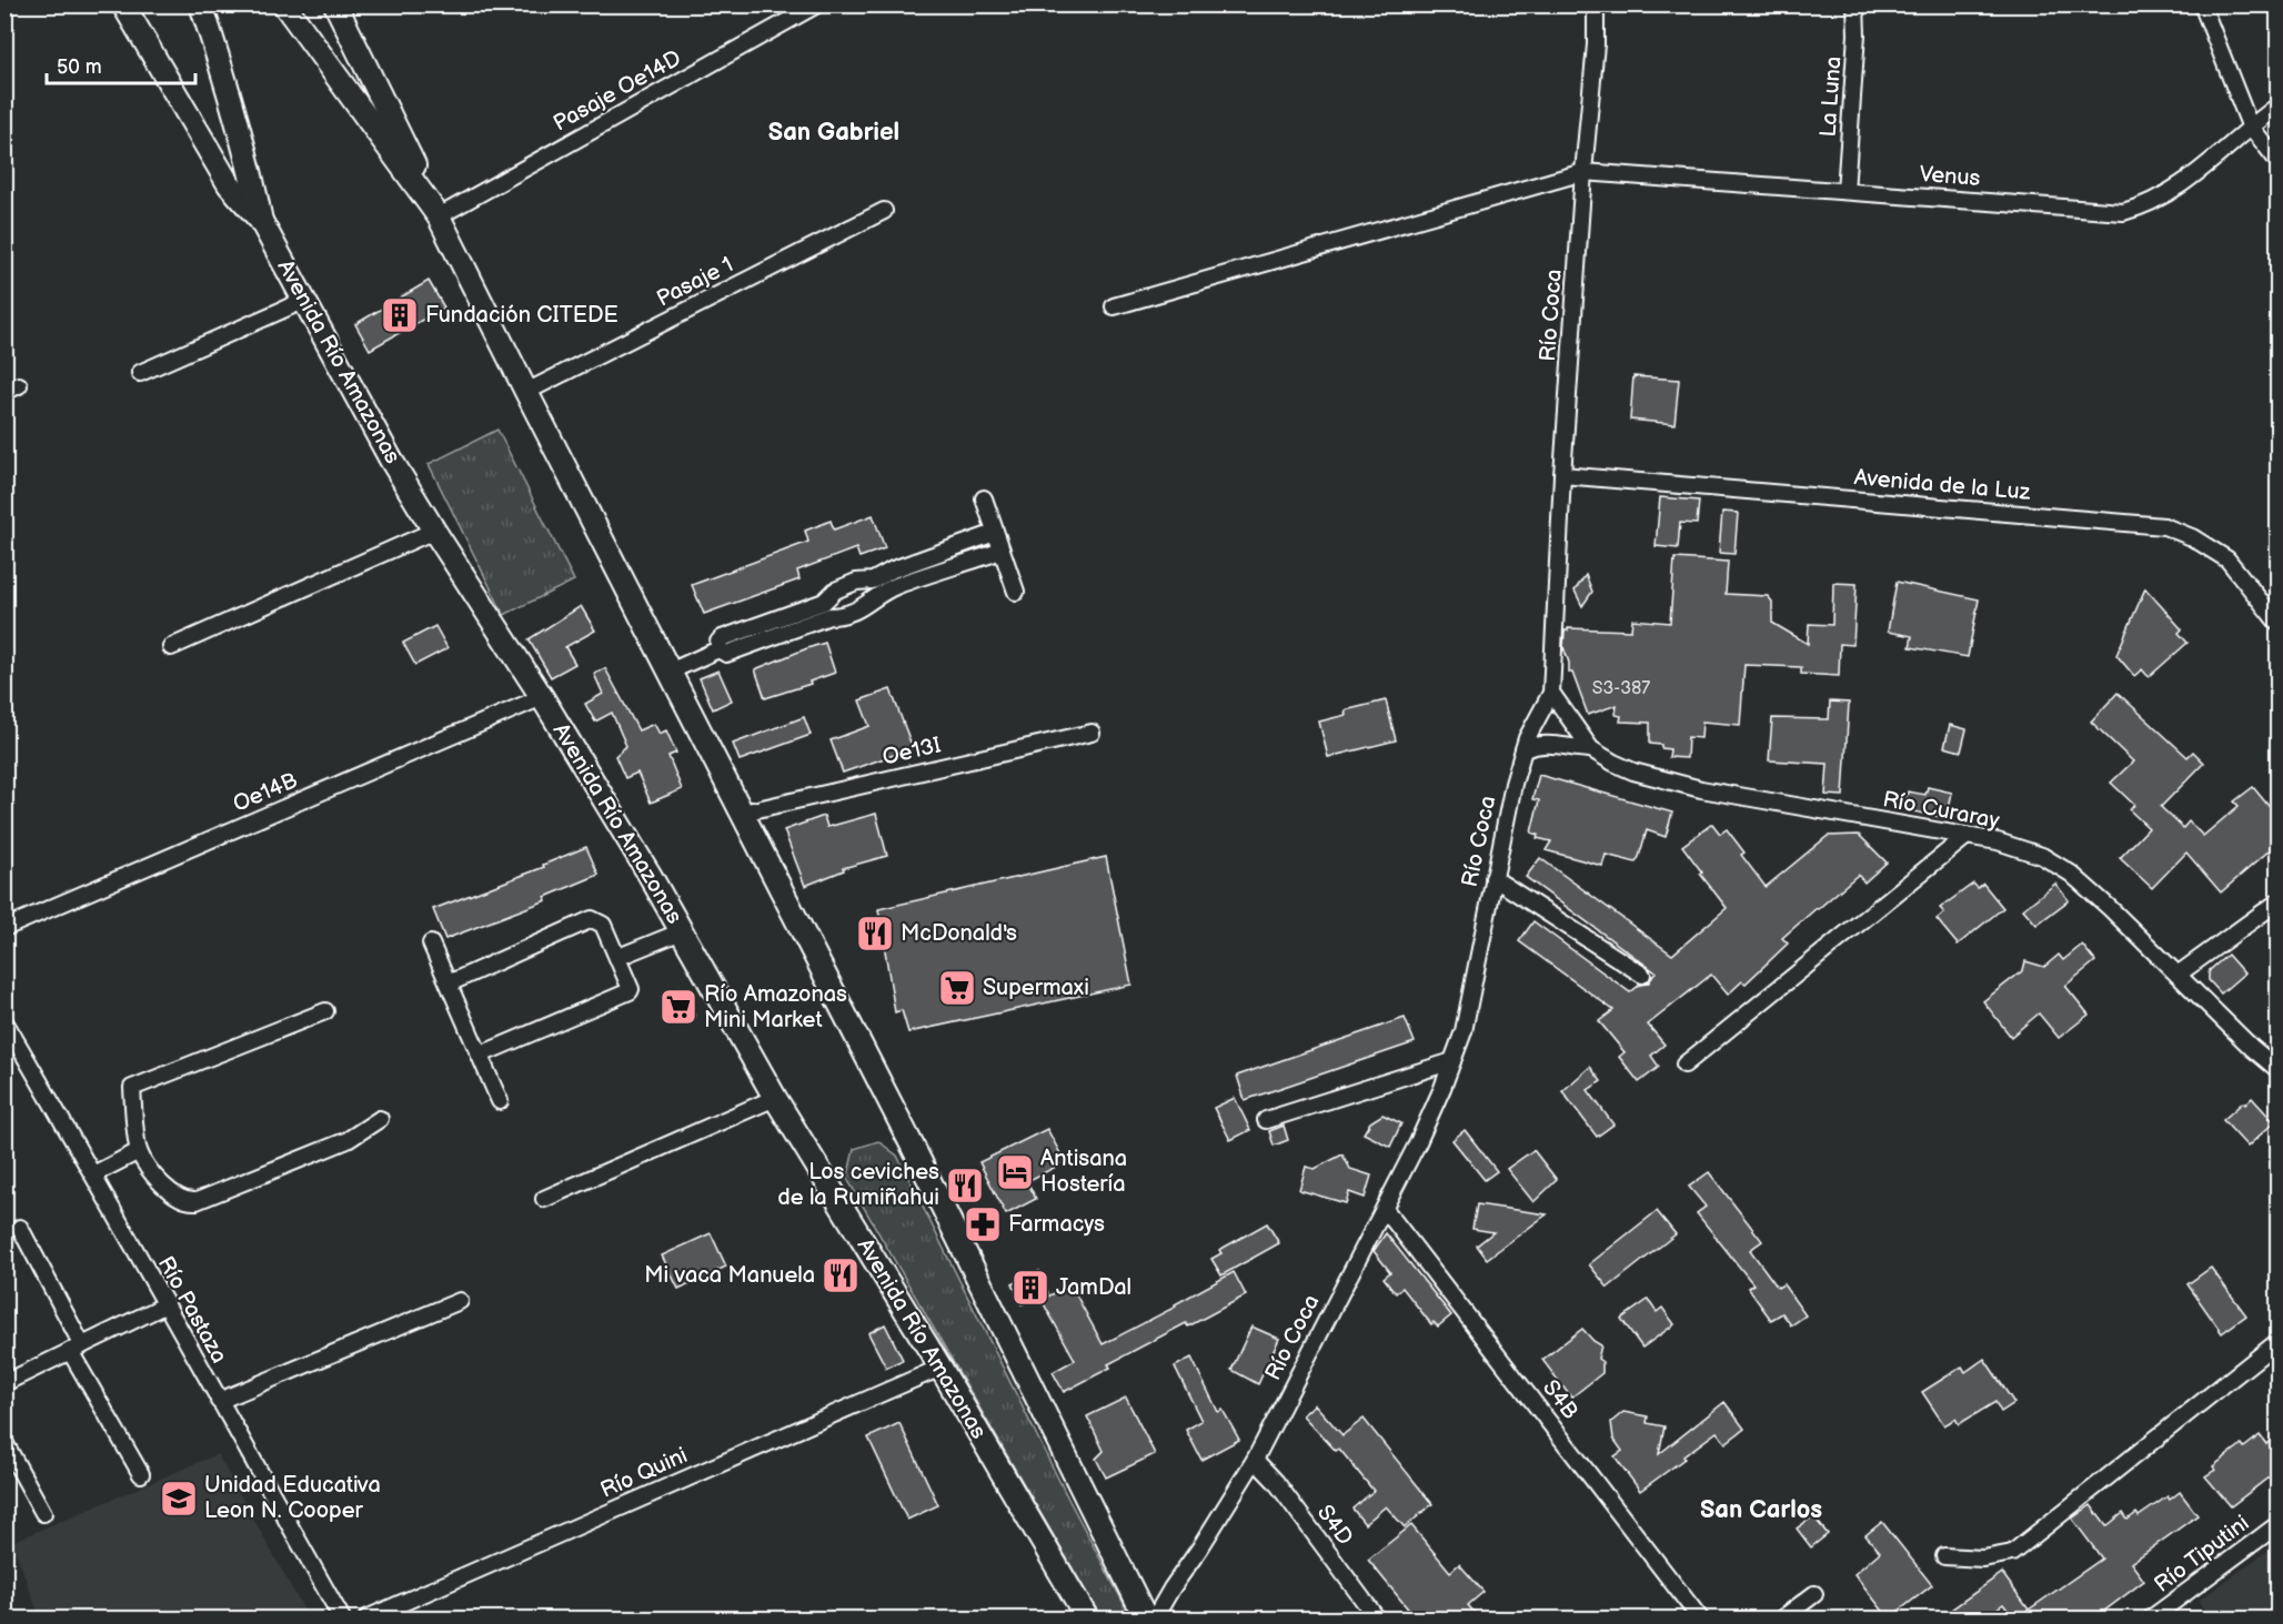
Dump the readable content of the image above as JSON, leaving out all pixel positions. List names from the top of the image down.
{
  "streets": {
    "main road": ["Avenida Río Amazonas"],
    "street": [
      "Pasaje Oe14D",
      "La Luna",
      "Venus",
      "Pasaje 1",
      "Río Coca",
      "Avenida de la Luz",
      "Oe13I",
      "Oe14B",
      "Río Curaray",
      "Río Pastaza",
      "S4B",
      "Río Quini",
      "S4D",
      "Río Tiputini"
    ]
  },
  "crossings": [
    ["La Luna", "Venus"],
    ["Venus", "Río Coca"],
    ["Río Coca", "Avenida de la Luz"],
    ["Río Coca", "Río Curaray"],
    ["Río Coca", "S4B"],
    ["Río Coca", "S4D"],
    ["Avenida Río Amazonas", "Oe14B"],
    ["Avenida Río Amazonas", "Río Quini"]
  ],
  "districts": ["San Gabriel", "San Carlos"],
  "places": {
    "building": ["Fundación CITEDE", "JamDal"],
    "restaurant": ["McDonald's", "Los ceviches de la Rumiñahui", "Mi vaca Manuela"],
    "supermarket": ["Supermaxi", "Río Amazonas Mini Market"],
    "hotel": ["Antisana Hostería"],
    "pharmacy": ["Farmacys"],
    "school or university": ["Unidad Educativa Leon N. Cooper"]
  },
  "house_numbers": ["S3-387"],
  "scale_bar": "50 m"
}
